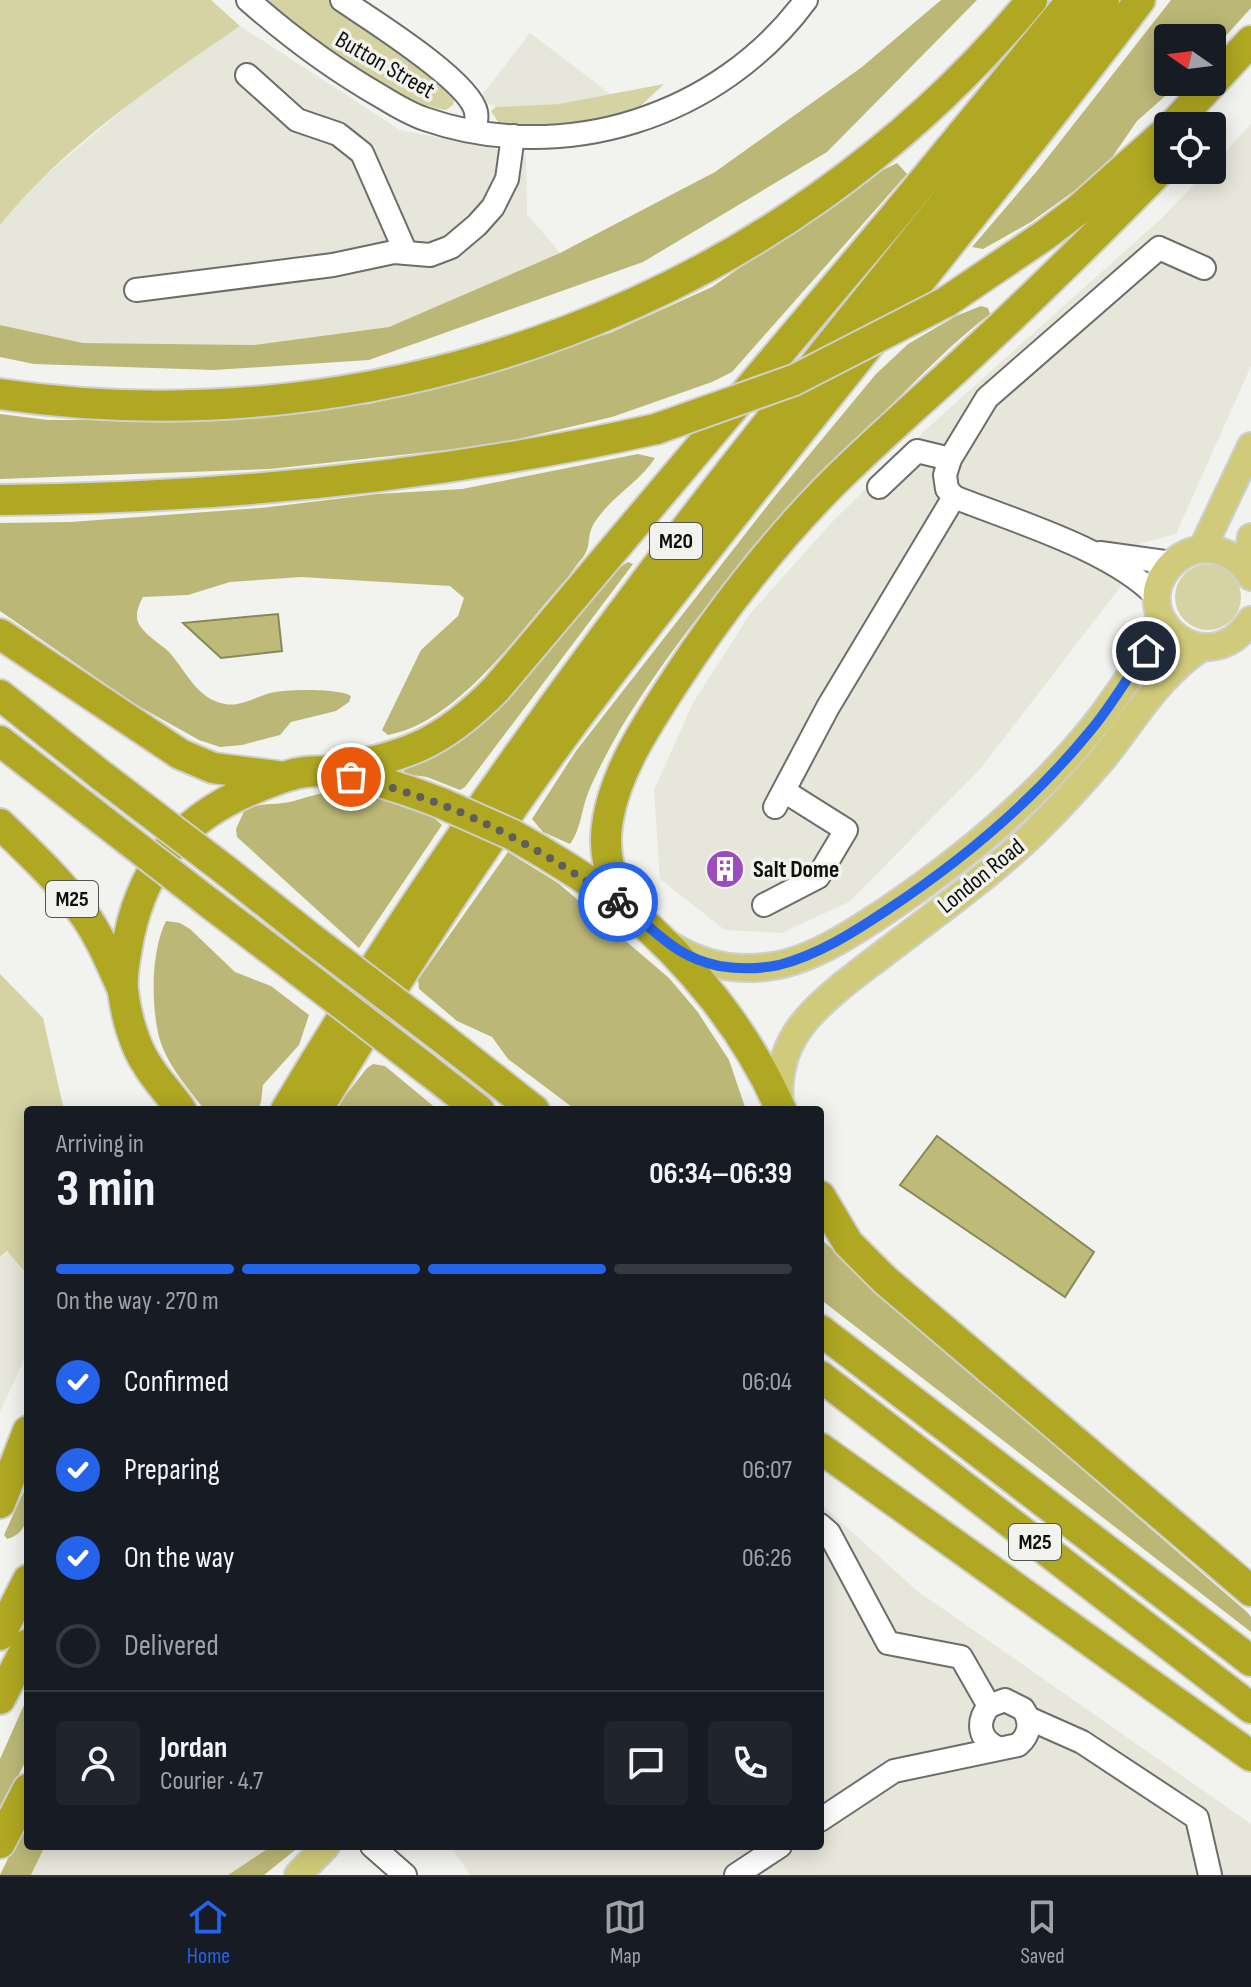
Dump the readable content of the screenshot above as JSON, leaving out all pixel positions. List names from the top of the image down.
{
  "streets": {
    "highway": ["M20", "M25"],
    "main road": ["London Road"],
    "street": ["Button Street"]
  },
  "places": {
    "building": ["Salt Dome"]
  },
  "north": "left",
  "page": {
    "heading": ["3 min", "Arriving in", "06:34–06:39"],
    "panel": ["Jordan", "Courier · 4.7"],
    "bar": "On the way · 270 m",
    "list": [
      ["Confirmed", "06:04"],
      ["Preparing", "06:07"],
      ["On the way", "06:26"],
      "Delivered"
    ],
    "tabs": ["Home", "Map", "Saved"]
  }
}
